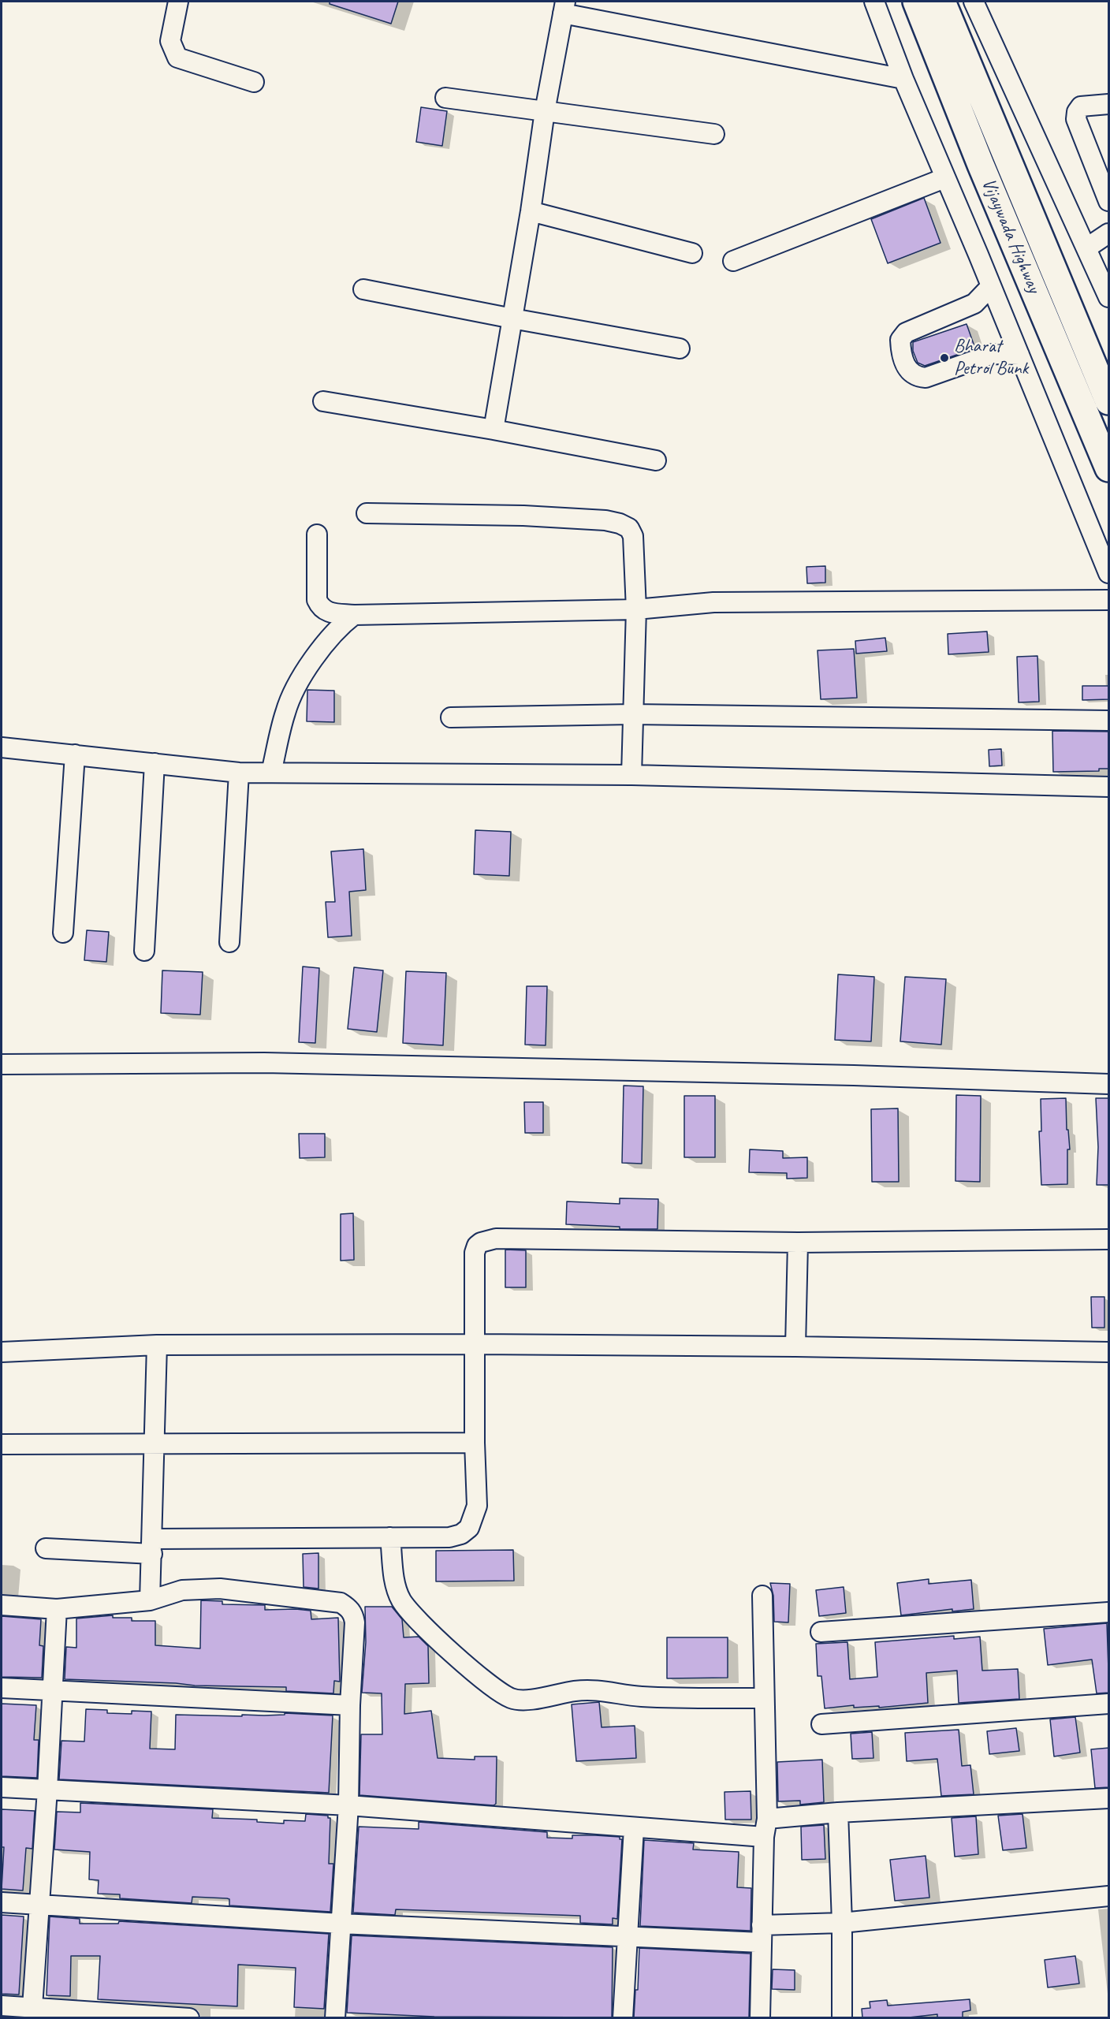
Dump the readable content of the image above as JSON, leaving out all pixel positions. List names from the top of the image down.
{
  "streets": {
    "highway": ["Vijaywada Highway"]
  },
  "places": ["Bharat Petrol Bunk"]
}
